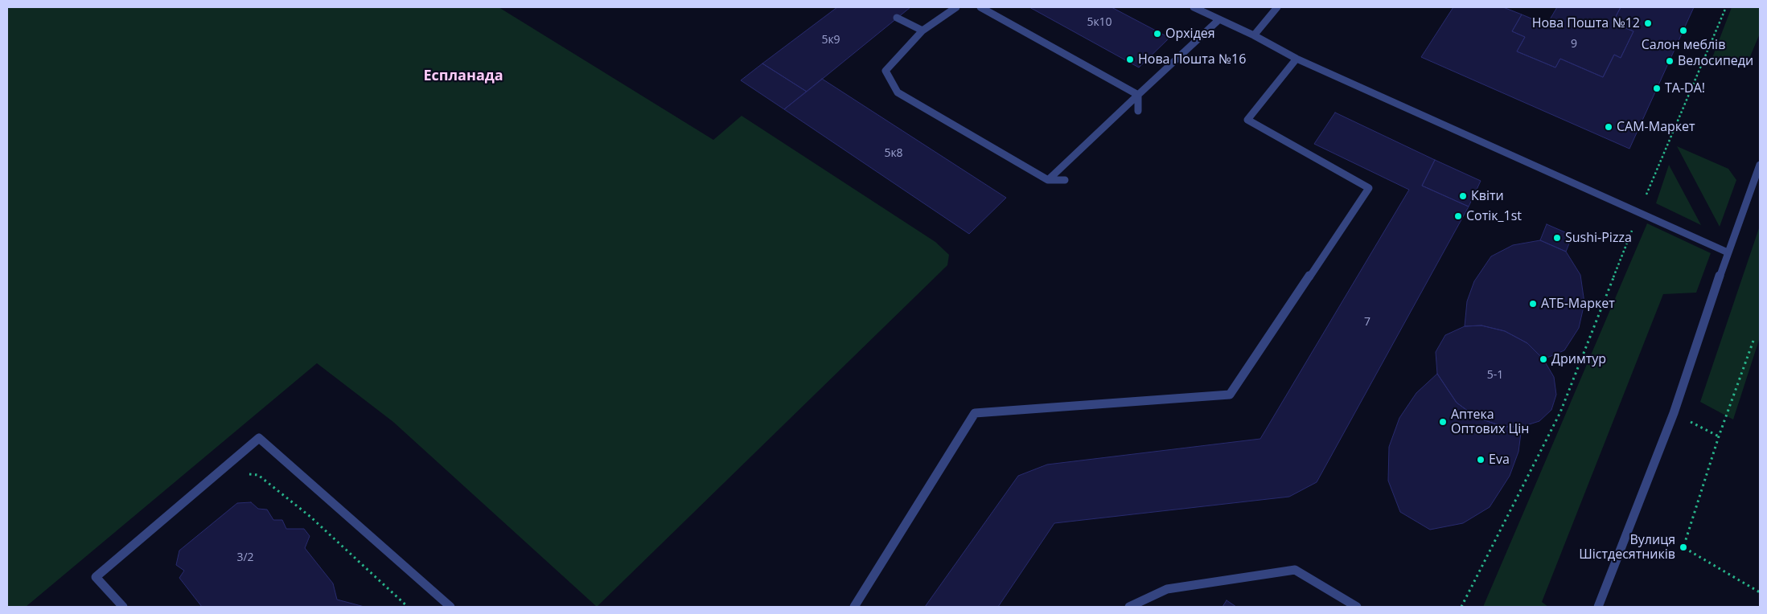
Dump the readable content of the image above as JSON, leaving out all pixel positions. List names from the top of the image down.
{
  "districts": ["Еспланада"],
  "places": [
    "Нова Пошта №12",
    "Салон меблів",
    "Орхідея",
    "Нова Пошта №16",
    "Велосипеди",
    "TA-DA!",
    "САМ-Маркет",
    "Квіти",
    "Сотік_1st",
    "Sushi-Pizza",
    "АТБ-Маркет",
    "Дримтур",
    "Аптека Оптових Цін",
    "Eva",
    "Вулиця Шістдесятників"
  ],
  "house_numbers": [
    "5к10",
    "5к9",
    "9",
    "5к8",
    "7",
    "5-1",
    "3/2"
  ]
}
